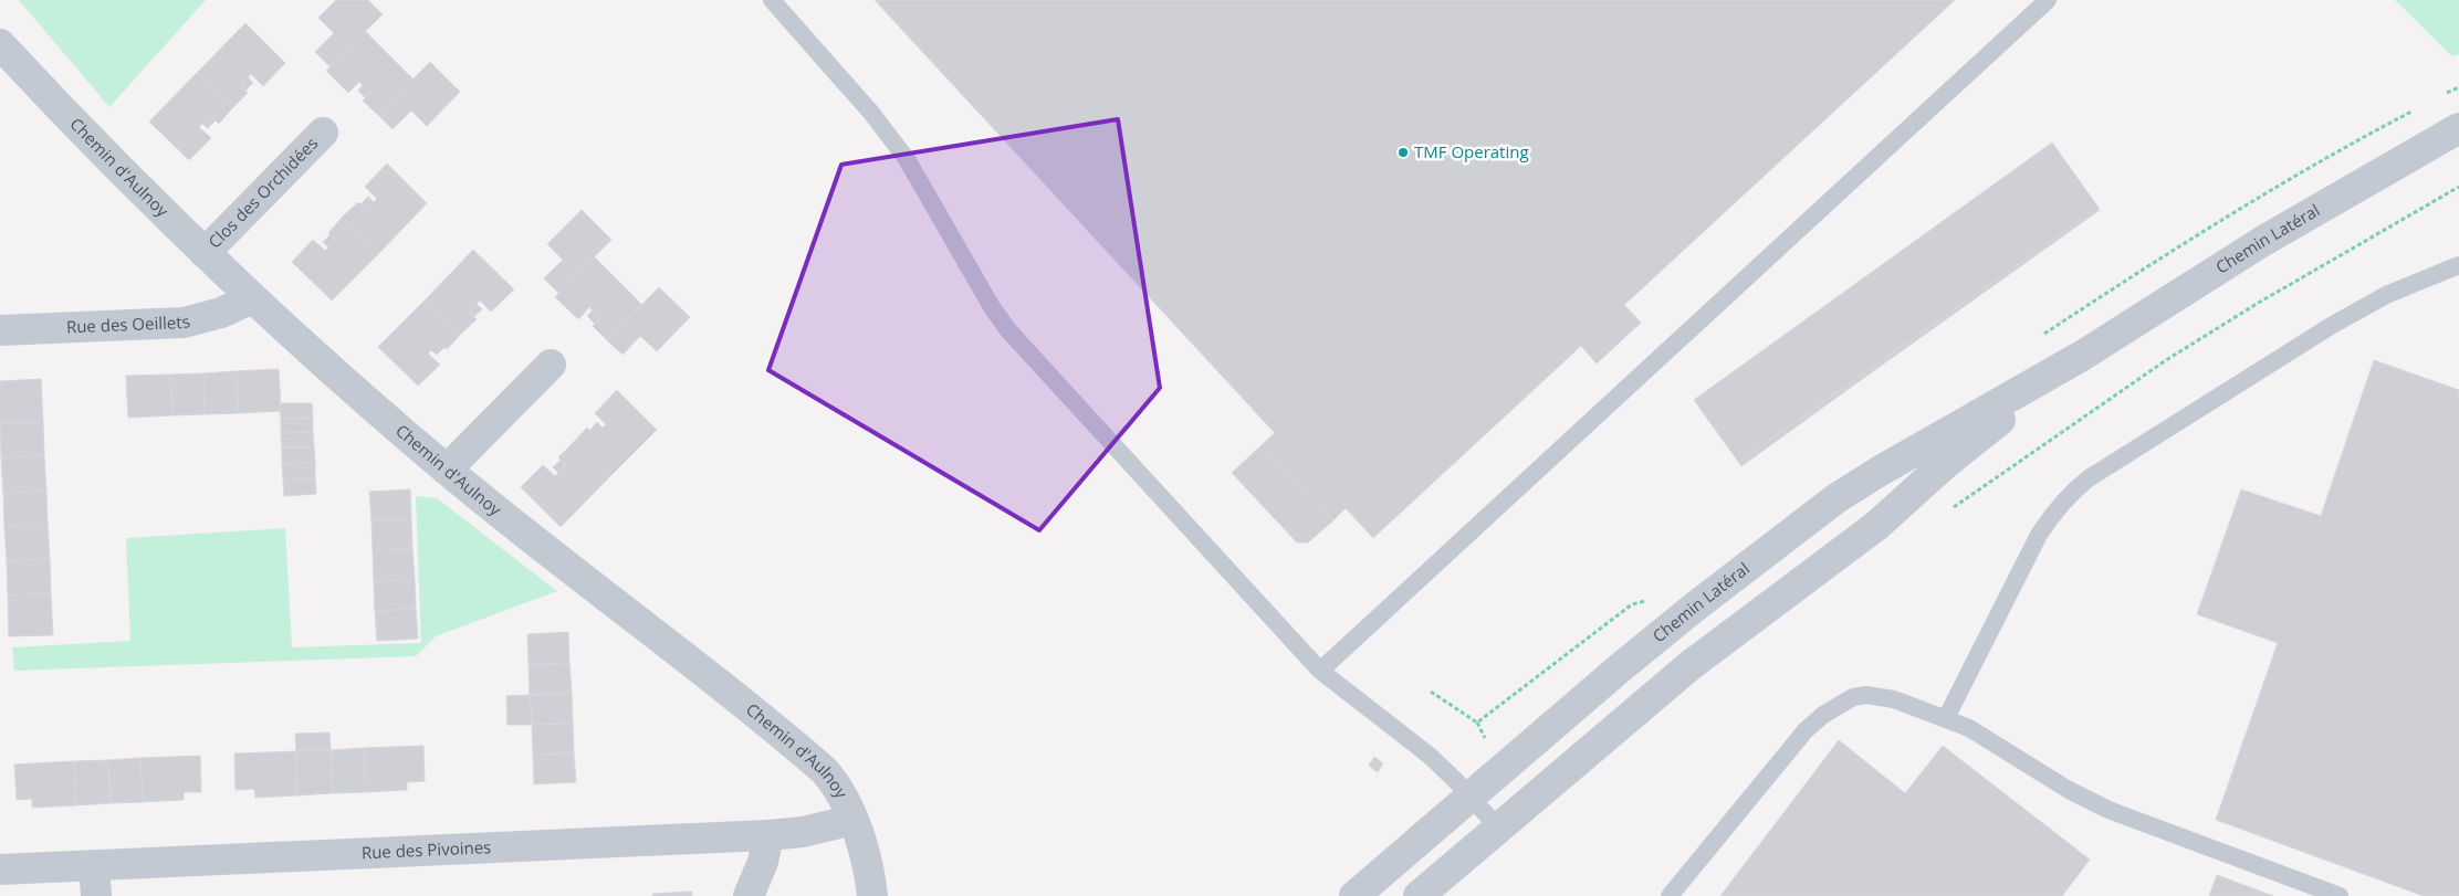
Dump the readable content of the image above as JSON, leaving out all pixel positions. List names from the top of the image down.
{
  "streets": {
    "street": [
      "Chemin d'Aulnoy",
      "Clos des Orchidées",
      "Chemin Latéral",
      "Rue des Oeillets",
      "Rue des Pivoines"
    ]
  },
  "crossings": [
    ["Chemin d'Aulnoy", "Clos des Orchidées"],
    ["Chemin d'Aulnoy", "Rue des Oeillets"],
    ["Chemin d'Aulnoy", "Rue des Pivoines"]
  ],
  "places": ["TMF Operating"]
}
